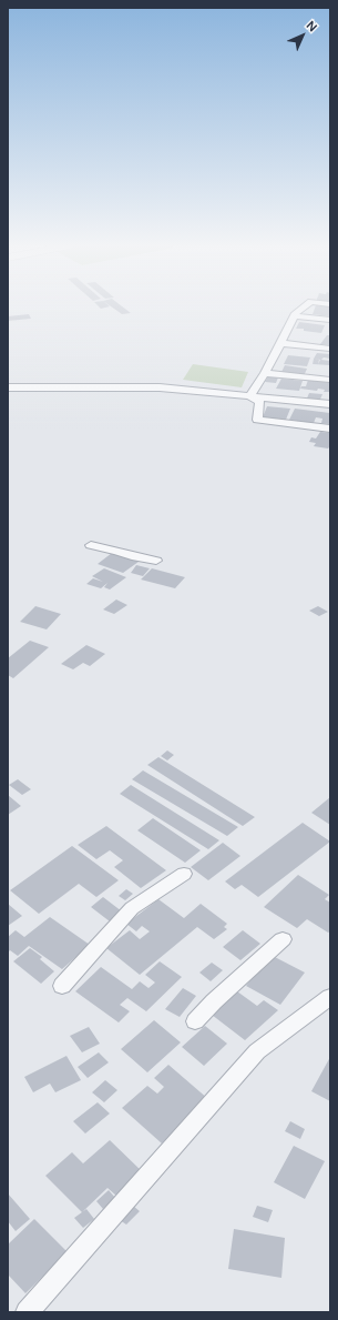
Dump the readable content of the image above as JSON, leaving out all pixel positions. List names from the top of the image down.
{
  "north": "top right"
}
